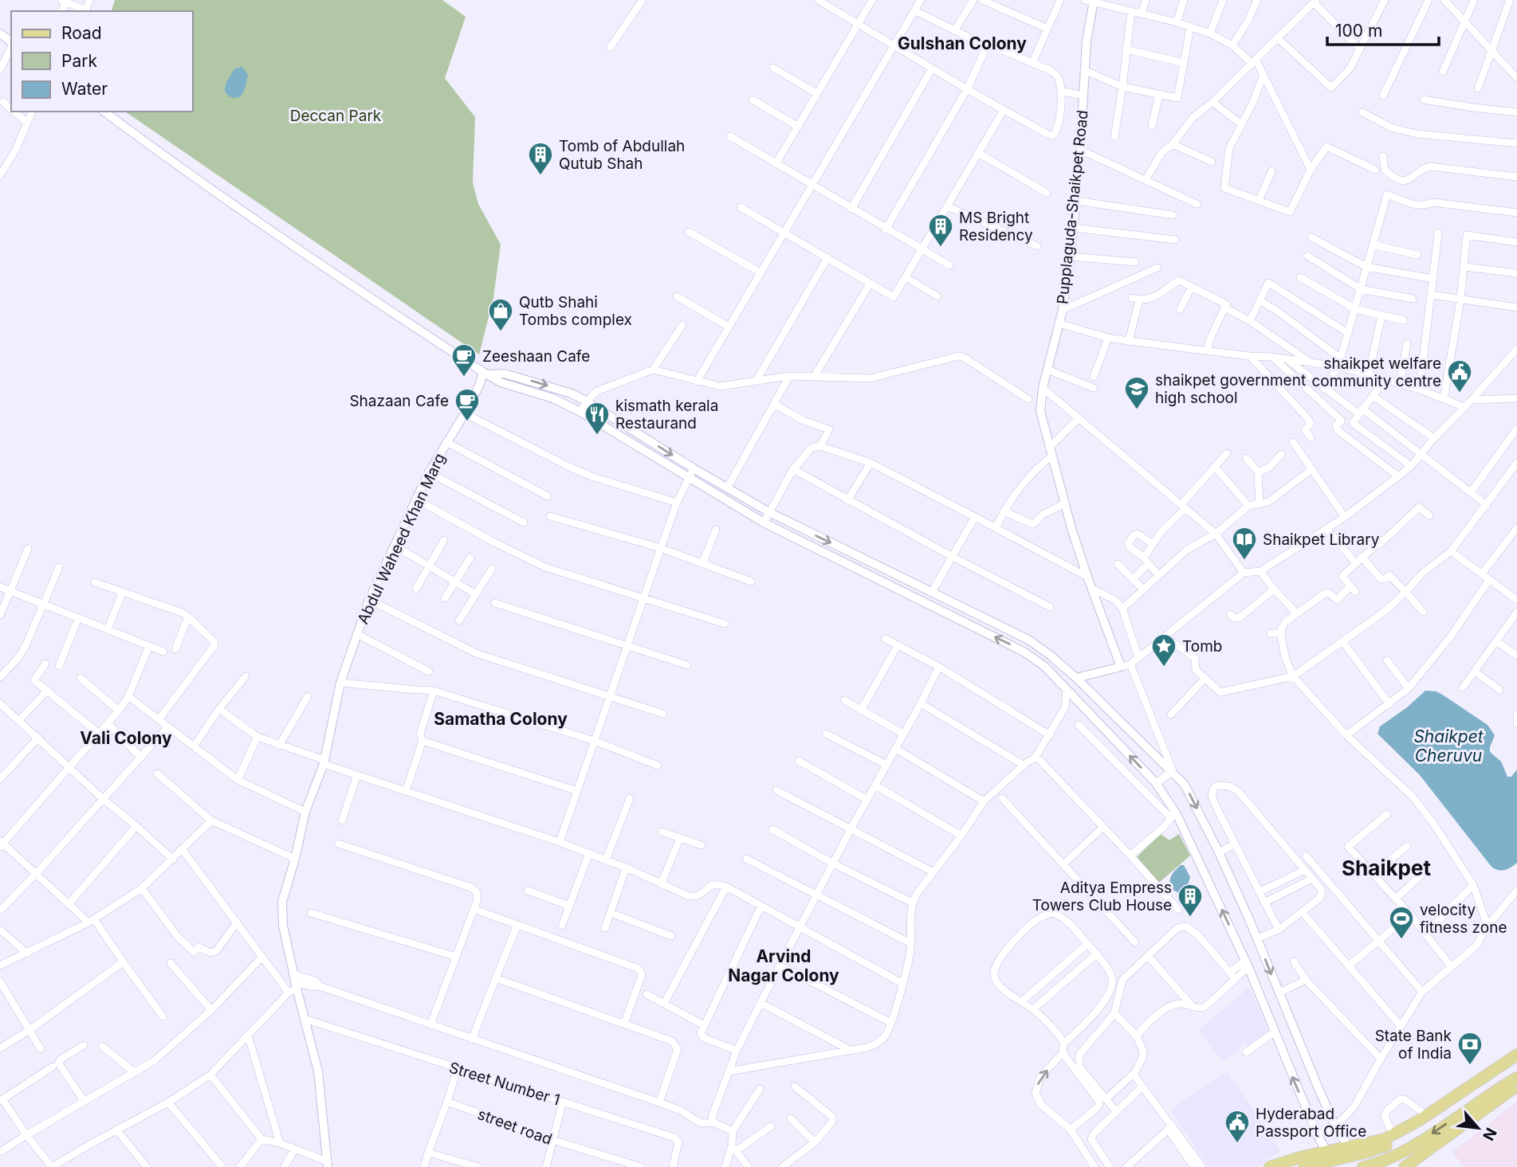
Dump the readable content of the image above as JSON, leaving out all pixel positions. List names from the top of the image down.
{
  "streets": {
    "street": [
      "Pupplaguda-Shaikpet Road",
      "Abdul Waheed Khan Marg",
      "Street Number 1",
      "street road"
    ]
  },
  "crossings": [
    ["Abdul Waheed Khan Marg", "Street Number 1"]
  ],
  "districts": [
    "Gulshan Colony",
    "Samatha Colony",
    "Vali Colony",
    "Shaikpet",
    "Arvind Nagar Colony"
  ],
  "water": ["Shaikpet Cheruvu"],
  "parks": ["Deccan Park"],
  "places": {
    "building": ["Tomb of Abdullah Qutub Shah", "MS Bright Residency", "Aditya Empress Towers Club House"],
    "shop": ["Qutb Shahi Tombs complex"],
    "cafe": ["Zeeshaan Cafe", "Shazaan Cafe"],
    "public building": ["shaikpet welfare community centre", "Hyderabad Passport Office"],
    "school or university": ["shaikpet government high school"],
    "restaurant": ["kismath kerala Restaurand"],
    "library": ["Shaikpet Library"],
    "place": ["Tomb"],
    "sports": ["velocity fitness zone"],
    "bank": ["State Bank of India"]
  },
  "legend": ["Road", "Park", "Water"],
  "scale_bar": "100 m",
  "north": "bottom right"
}
